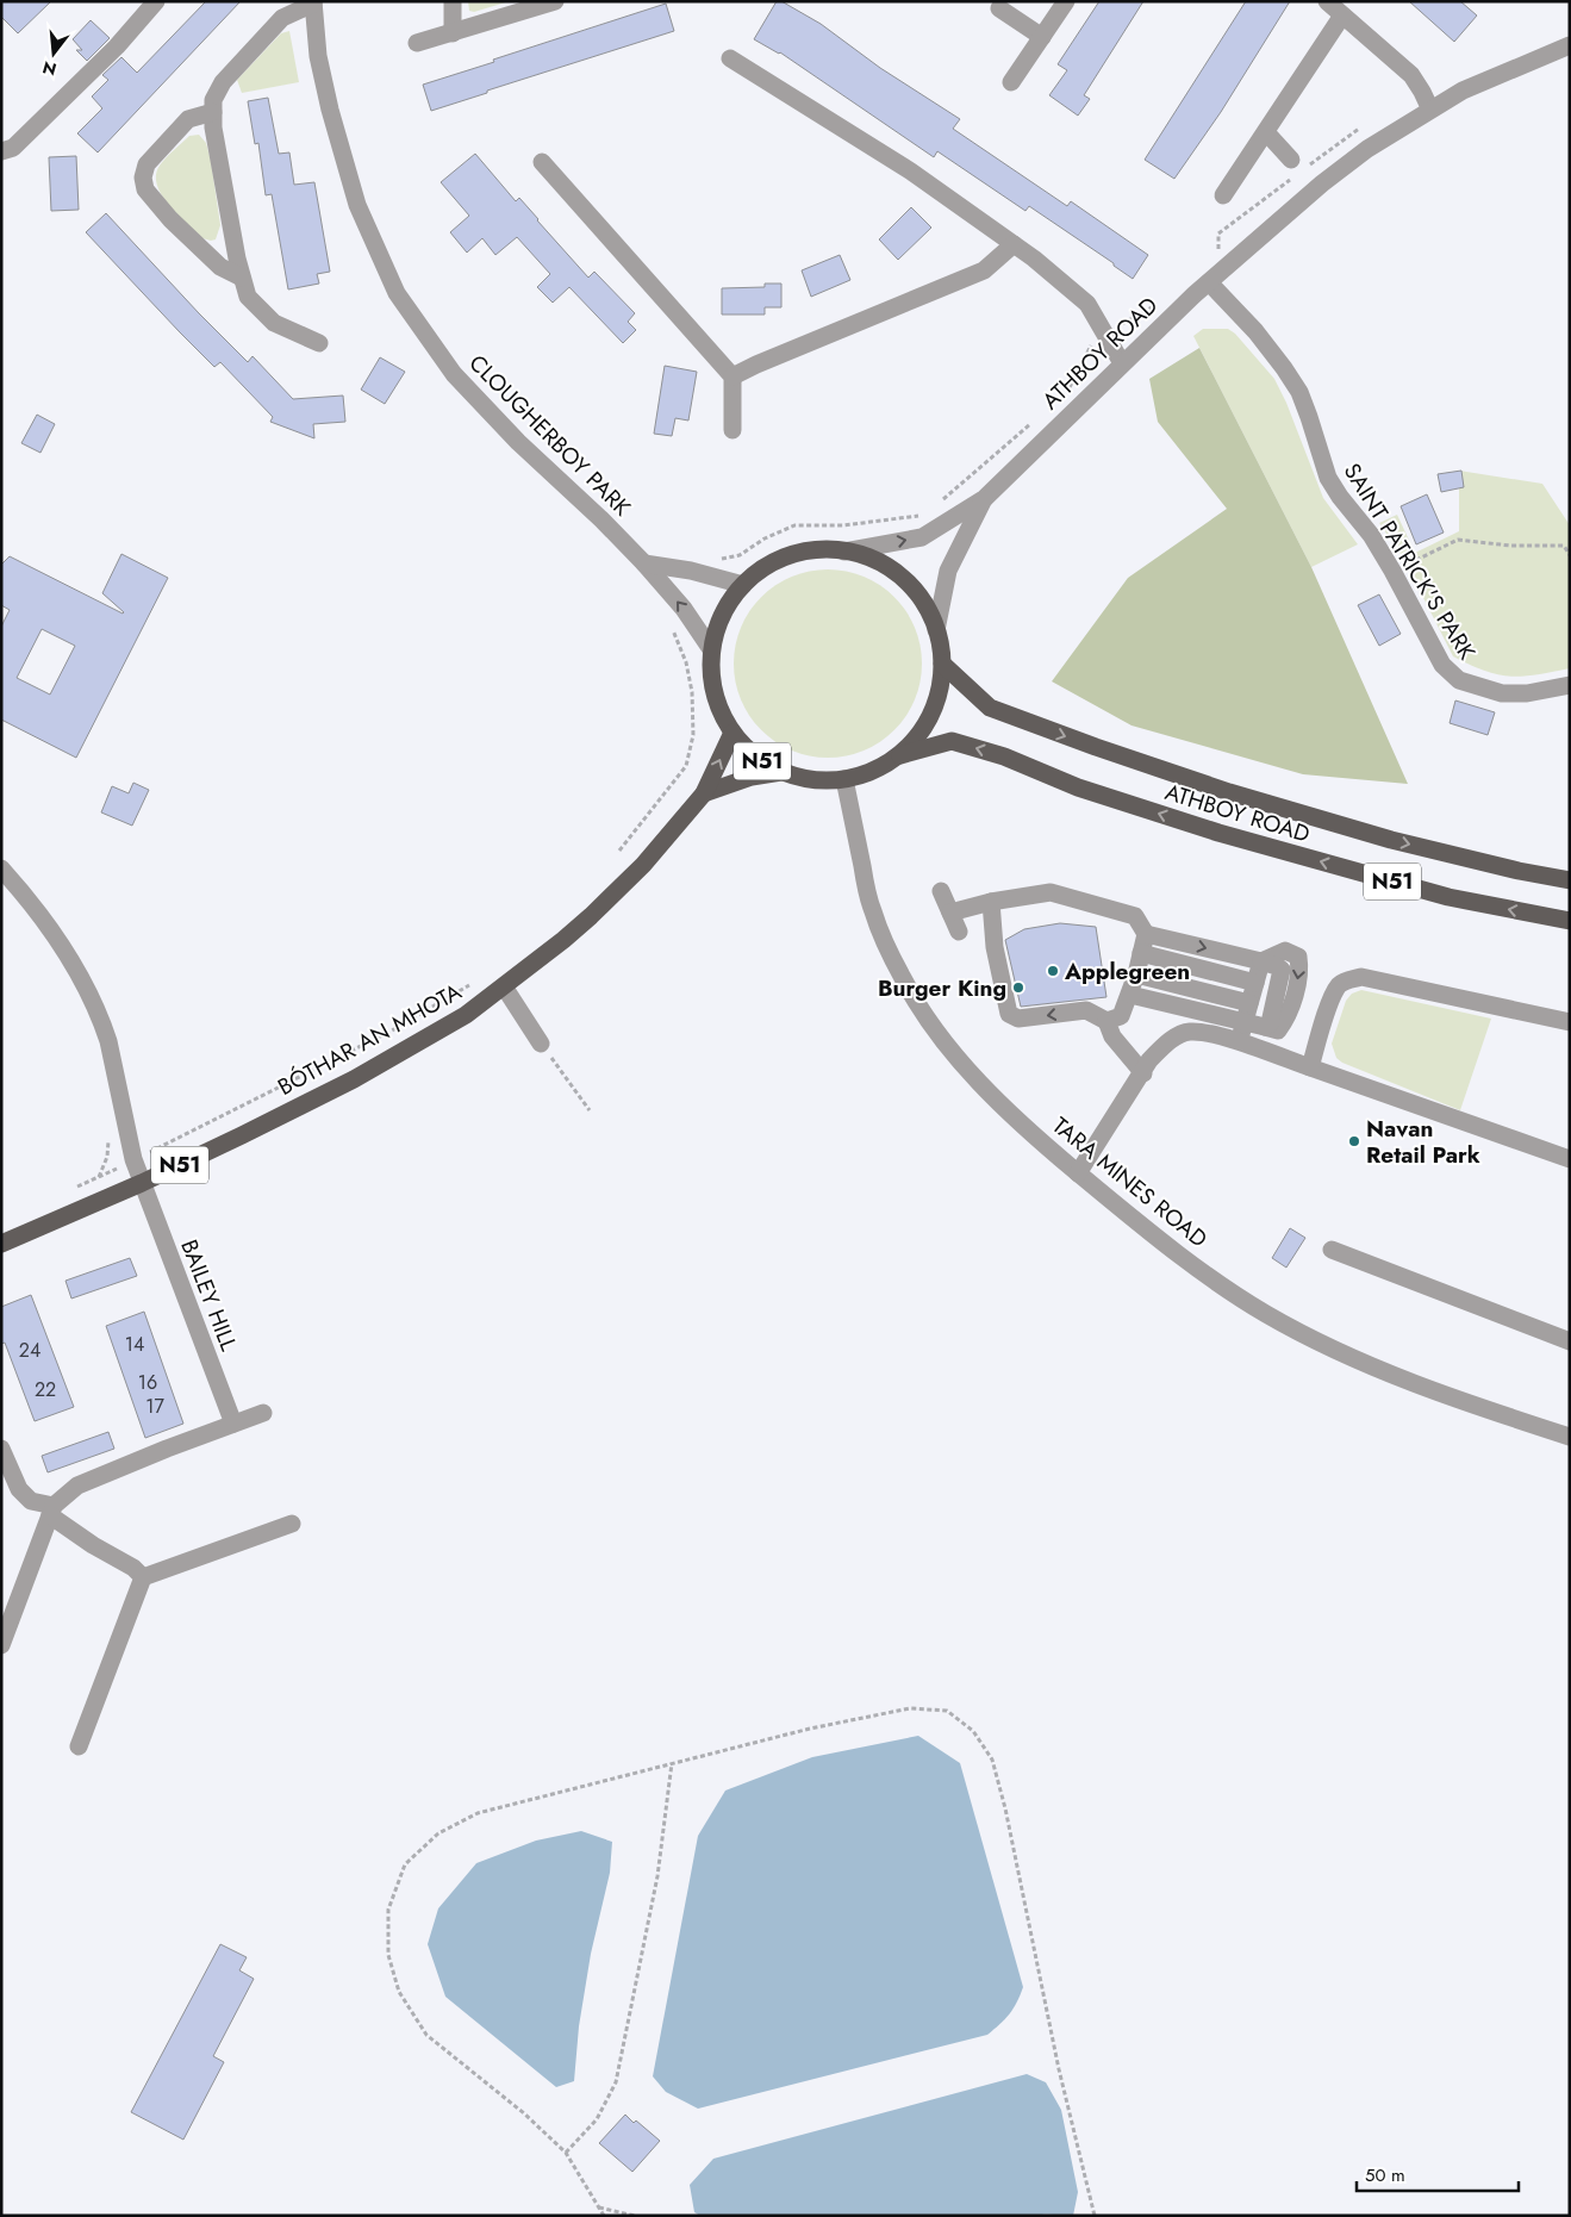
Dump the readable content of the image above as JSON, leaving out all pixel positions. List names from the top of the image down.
{
  "streets": {
    "main road": ["ATHBOY ROAD", "N51", "BÓTHAR AN MHOTA"],
    "street": [
      "CLOUGHERBOY PARK",
      "SAINT PATRICK'S PARK",
      "TARA MINES ROAD",
      "BAILEY HILL"
    ]
  },
  "crossings": [
    ["ATHBOY ROAD", "SAINT PATRICK'S PARK"],
    ["ATHBOY ROAD", "N51"],
    ["CLOUGHERBOY PARK", "N51"],
    ["N51", "BÓTHAR AN MHOTA"],
    ["N51", "TARA MINES ROAD"],
    ["BÓTHAR AN MHOTA", "BAILEY HILL"]
  ],
  "places": ["Applegreen", "Burger King", "Navan Retail Park"],
  "house_numbers": [
    "14",
    "24",
    "16",
    "22",
    "17"
  ],
  "scale_bar": "50 m",
  "north": "bottom"
}
